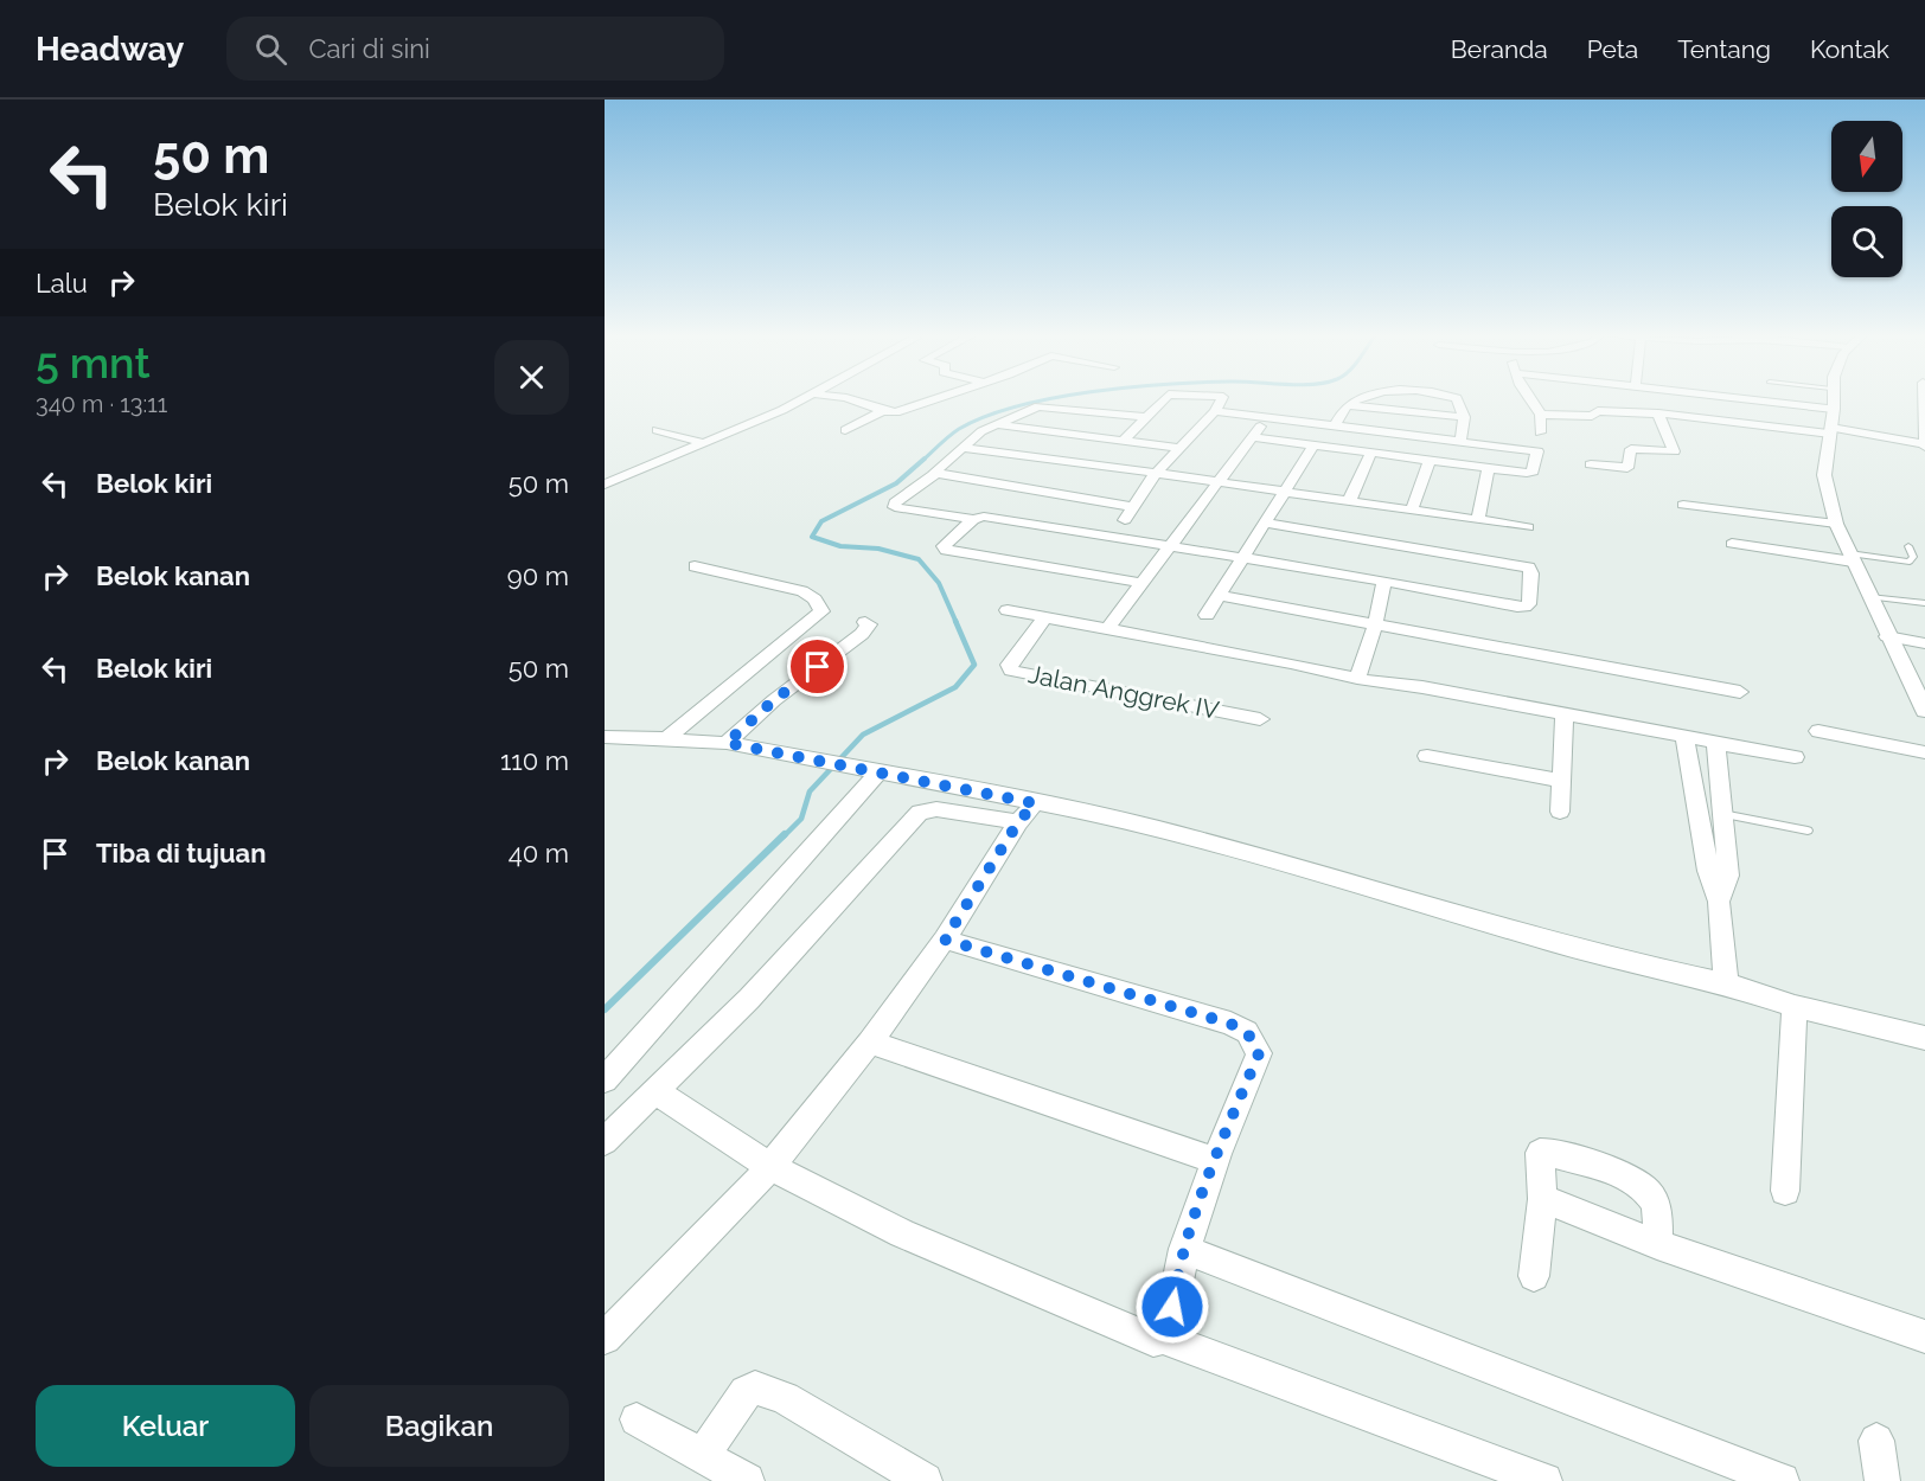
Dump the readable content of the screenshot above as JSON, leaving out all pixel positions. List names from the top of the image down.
{
  "streets": {
    "street": ["Jalan Anggrek IV"]
  },
  "north": "bottom",
  "page": {
    "header": "Headway",
    "search": "Cari di sini",
    "nav": [
      "Beranda",
      "Peta",
      "Tentang",
      "Kontak"
    ],
    "turn": ["50 m", "Belok kiri"],
    "then": "Lalu",
    "heading": ["5 mnt", "340 m · 13:11"],
    "list": [
      {
        "name": "Belok kiri",
        "value": "50 m"
      },
      {
        "name": "Belok kanan",
        "value": "90 m"
      },
      {
        "name": "Belok kiri",
        "value": "50 m"
      },
      {
        "name": "Belok kanan",
        "value": "110 m"
      },
      {
        "name": "Tiba di tujuan",
        "value": "40 m"
      }
    ],
    "buttons": ["Keluar", "Bagikan"]
  }
}
